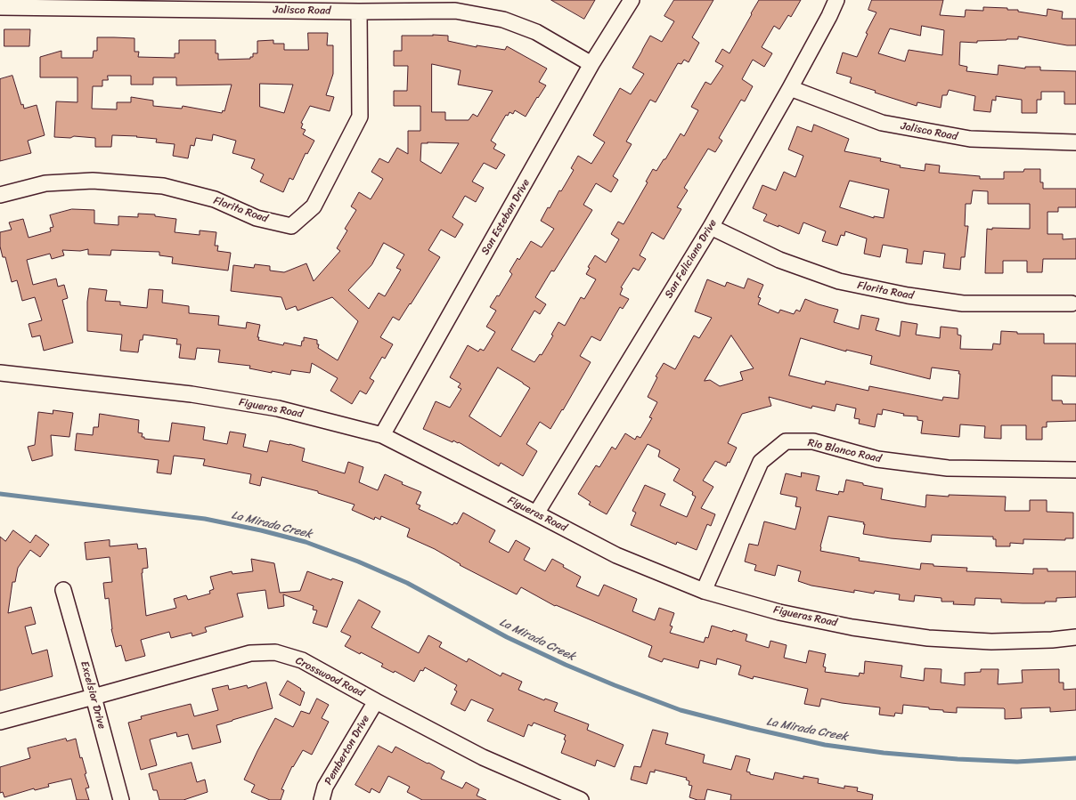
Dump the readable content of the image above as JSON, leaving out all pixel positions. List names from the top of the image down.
{
  "streets": {
    "street": [
      "Jalisco Road",
      "Florita Road",
      "San Esteban Drive",
      "San Feliciano Drive",
      "Figueras Road",
      "Rio Blanco Road",
      "Crosswood Road",
      "Excelsior Drive",
      "Pemberton Drive"
    ]
  },
  "crossings": [
    ["Jalisco Road", "Florita Road"],
    ["Jalisco Road", "San Esteban Drive"],
    ["Jalisco Road", "San Feliciano Drive"],
    ["Florita Road", "San Feliciano Drive"],
    ["San Esteban Drive", "Figueras Road"],
    ["San Feliciano Drive", "Figueras Road"],
    ["Figueras Road", "Rio Blanco Road"],
    ["Crosswood Road", "Excelsior Drive"],
    ["Crosswood Road", "Pemberton Drive"]
  ],
  "water": ["La Mirada Creek"]
}
